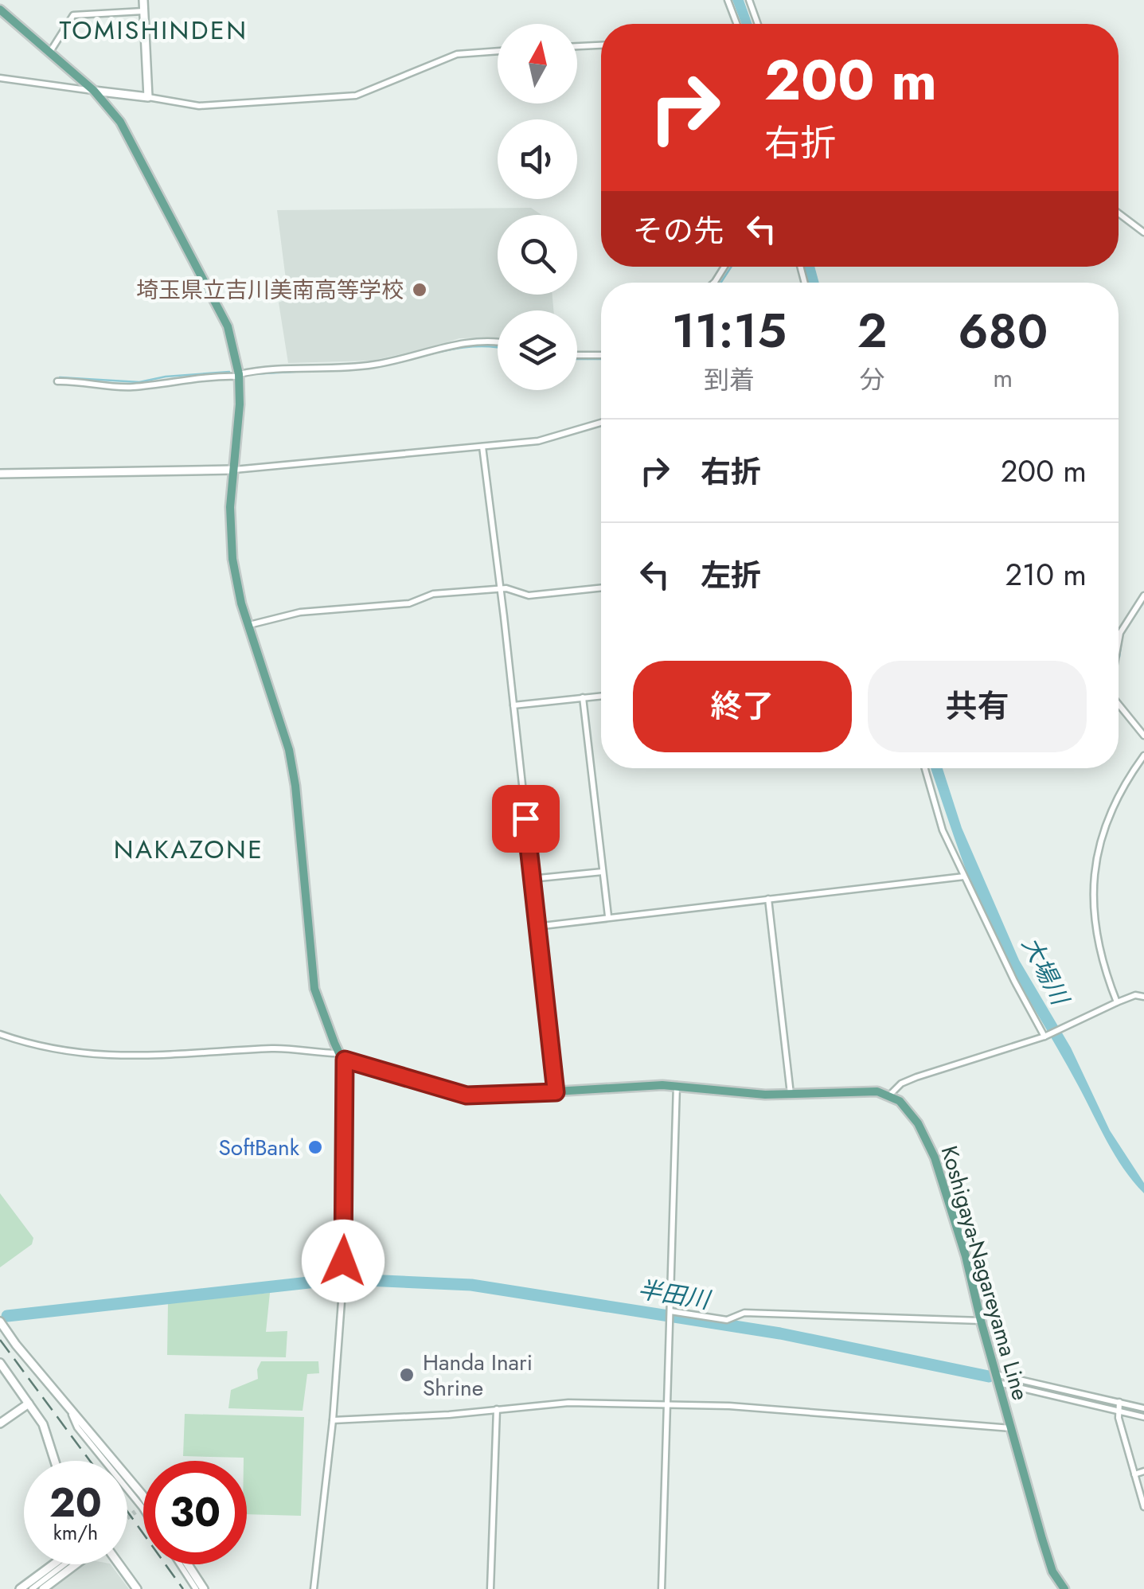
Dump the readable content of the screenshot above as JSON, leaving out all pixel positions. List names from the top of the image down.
{
  "streets": {
    "main road": ["Koshigaya-Nagareyama Line"]
  },
  "districts": ["TOMISHINDEN", "NAKAZONE"],
  "water": ["大場川", "半田川"],
  "places": ["埼玉県立吉川美南高等学校", "SoftBank", "Handa Inari Shrine"],
  "north": "top",
  "page": {
    "turn": ["200 m", "右折"],
    "then": "その先",
    "eta": [
      "11:15",
      "到着",
      "2",
      "分",
      "680",
      "m"
    ],
    "list": [
      {
        "name": "右折",
        "value": "200 m"
      },
      {
        "name": "左折",
        "value": "210 m"
      }
    ],
    "buttons": ["終了", "共有"],
    "speed": "20 km/h",
    "limit": "30"
  }
}
